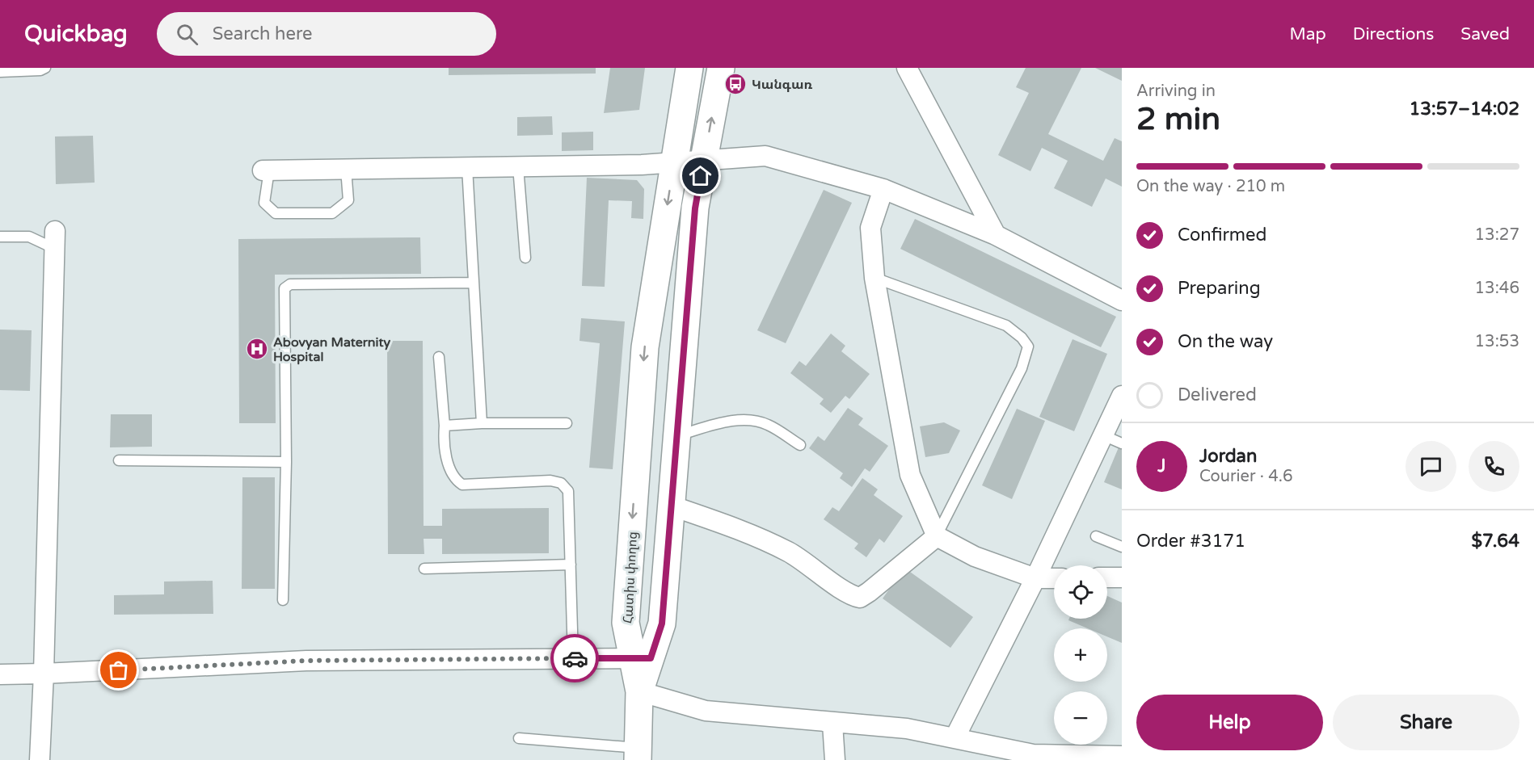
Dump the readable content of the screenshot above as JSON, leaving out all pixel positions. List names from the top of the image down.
{
  "streets": {
    "main road": ["Հատիս փողոց"]
  },
  "places": {
    "bus stop": ["Կանգառ"],
    "hospital": ["Abovyan Maternity Hospital"]
  },
  "page": {
    "header": "Quickbag",
    "search": "Search here",
    "nav": ["Map", "Directions", "Saved"],
    "heading": ["2 min", "Arriving in", "13:57–14:02"],
    "panel": [
      "Jordan",
      "Courier · 4.6",
      "Order #3171",
      "$7.64"
    ],
    "bar": "On the way · 210 m",
    "list": [
      ["Confirmed", "13:27"],
      ["Preparing", "13:46"],
      ["On the way", "13:53"],
      "Delivered"
    ],
    "round": "J",
    "map_buttons": ["+", "−"],
    "buttons": ["Help", "Share"]
  }
}
